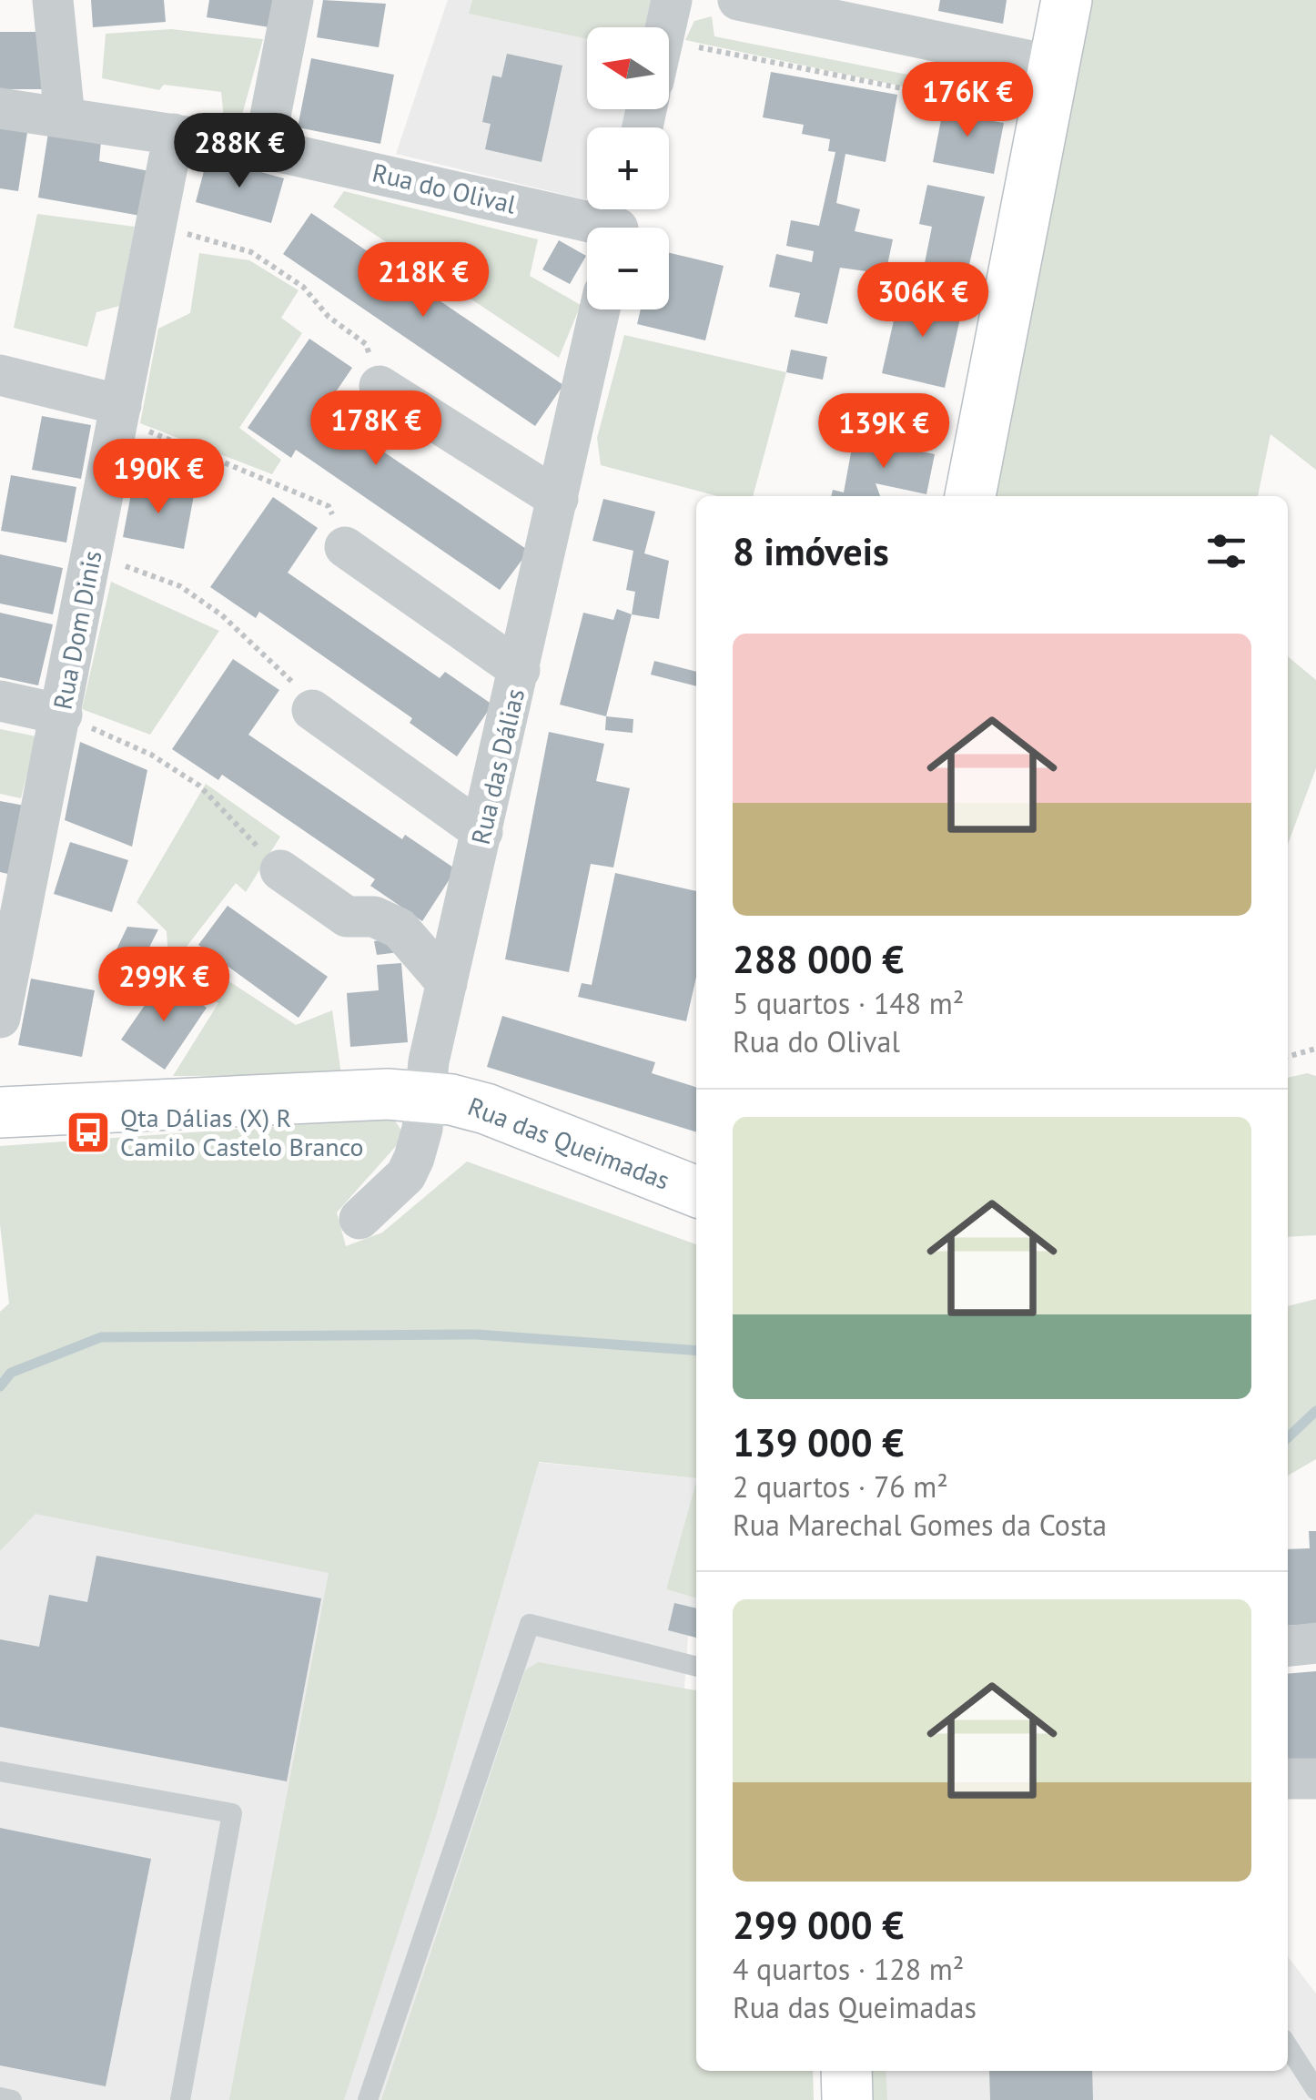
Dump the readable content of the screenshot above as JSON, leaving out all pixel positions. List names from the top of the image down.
{
  "streets": {
    "street": [
      "Rua do Olival",
      "Rua Dom Dinis",
      "Rua das Dálias",
      "Rua das Queimadas"
    ]
  },
  "crossings": [
    ["Rua do Olival", "Rua Dom Dinis"],
    ["Rua das Dálias", "Rua das Queimadas"]
  ],
  "places": {
    "bus stop": ["Qta Dálias (X) R Camilo Castelo Branco"]
  },
  "north": "left",
  "page": {
    "map_buttons": ["+", "−"],
    "price": [
      "176K €",
      "288K €",
      "218K €",
      "306K €",
      "178K €",
      "139K €",
      "190K €",
      "299K €"
    ],
    "heading": "8 imóveis",
    "list": [
      {
        "name": "288 000 €",
        "note": "5 quartos · 148 m² · Rua do Olival"
      },
      {
        "name": "139 000 €",
        "note": "2 quartos · 76 m² · Rua Marechal Gomes da Costa"
      },
      {
        "name": "299 000 €",
        "note": "4 quartos · 128 m² · Rua das Queimadas"
      }
    ]
  }
}
